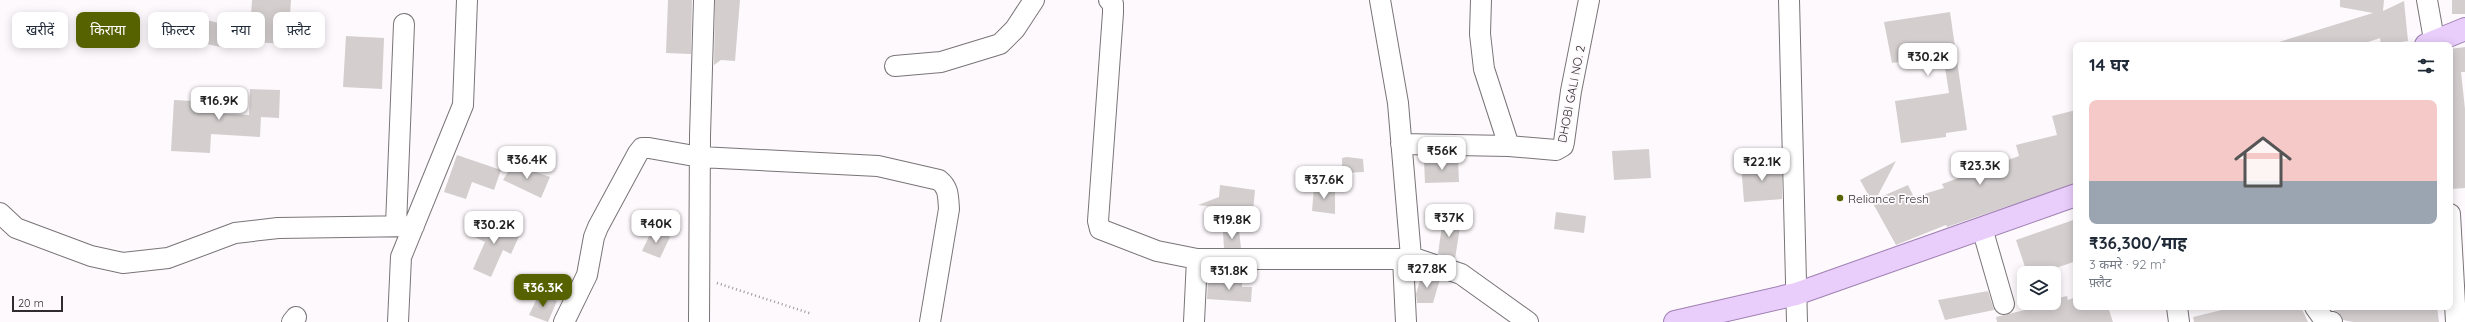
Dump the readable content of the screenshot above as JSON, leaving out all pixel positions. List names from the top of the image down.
{
  "streets": {
    "street": ["DHOBI GALI NO. 2"]
  },
  "places": ["Reliance Fresh"],
  "scale_bar": "20 m",
  "page": {
    "chip": [
      "खरीदें",
      "किराया",
      "फ़िल्टर",
      "नया",
      "फ़्लैट"
    ],
    "heading": "14 घर",
    "price": [
      "₹30.2K",
      "₹16.9K",
      "₹56K",
      "₹36.4K",
      "₹22.1K",
      "₹23.3K",
      "₹37.6K",
      "₹37K",
      "₹19.8K",
      "₹40K",
      "₹30.2K",
      "₹27.8K",
      "₹31.8K",
      "₹36.3K"
    ],
    "list": [
      {
        "name": "₹36,300/माह",
        "note": "3 कमरे · 92 m² · फ़्लैट"
      }
    ],
    "scale": "20 m"
  }
}
